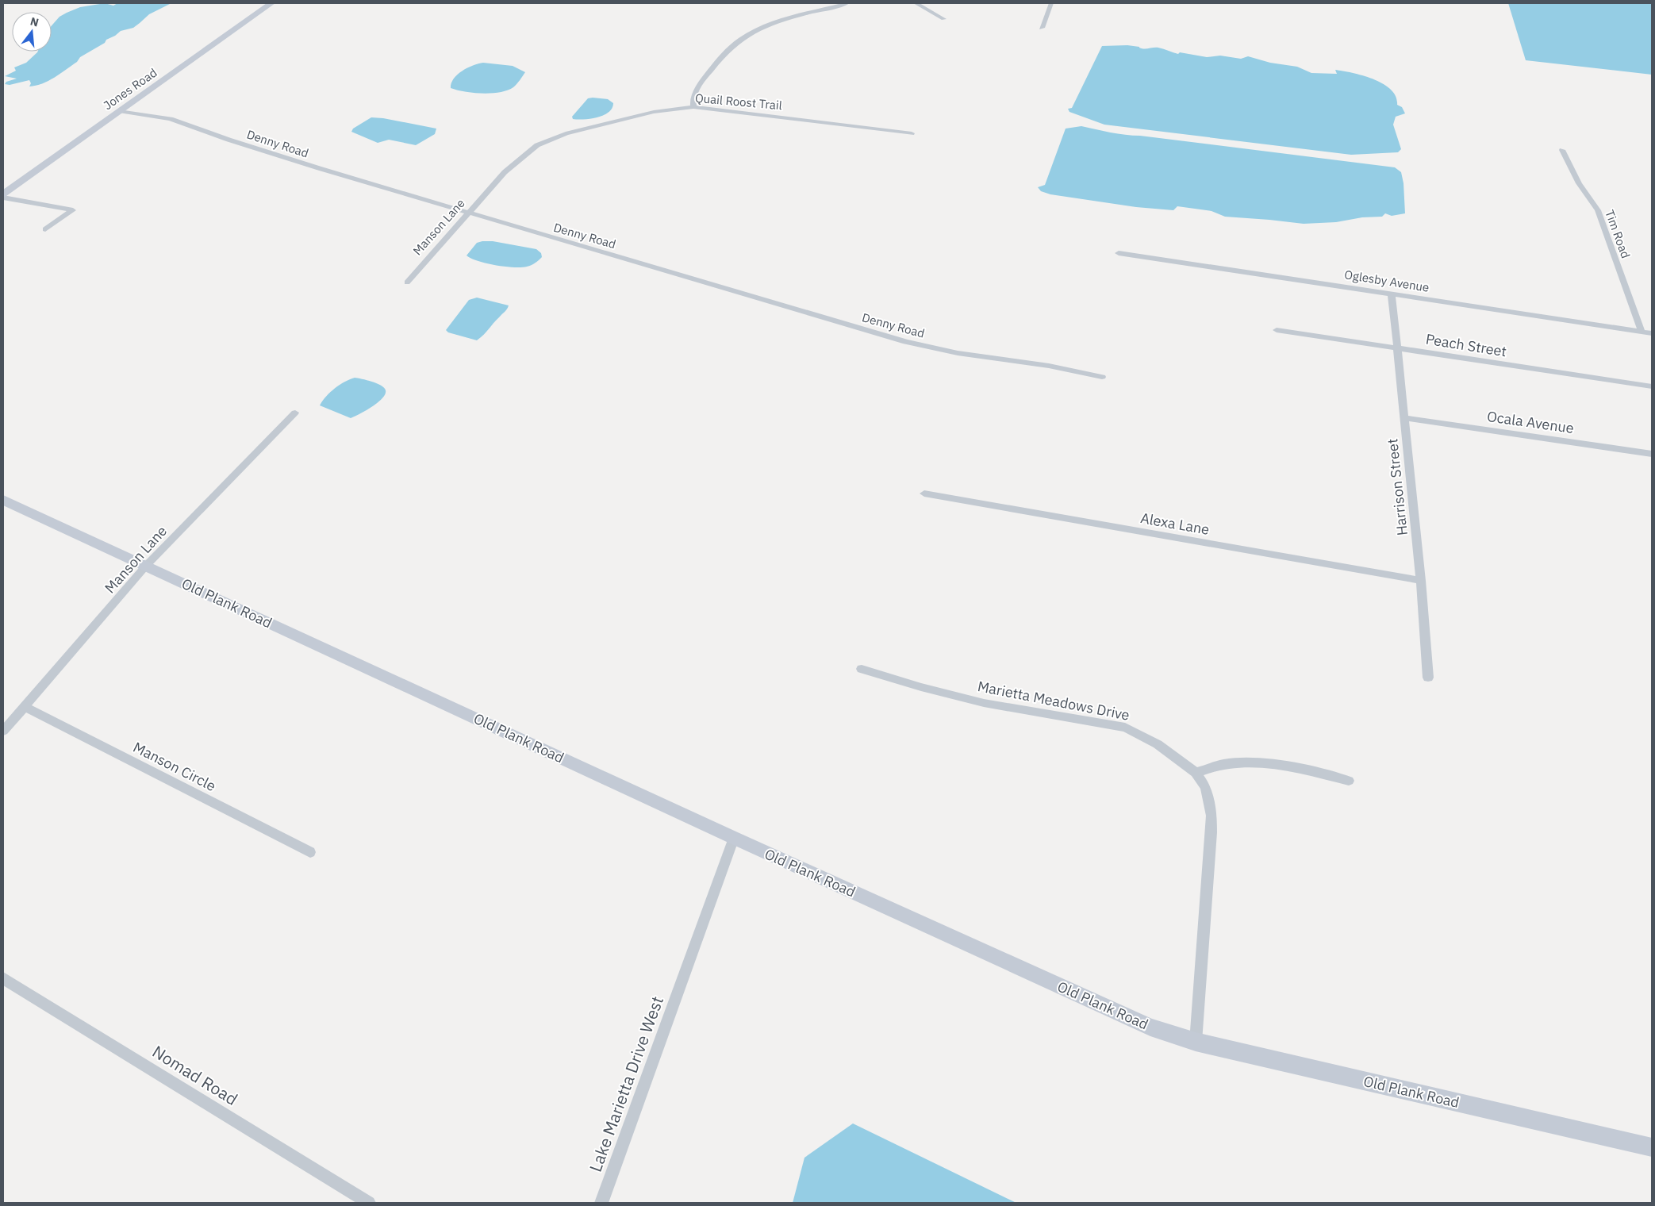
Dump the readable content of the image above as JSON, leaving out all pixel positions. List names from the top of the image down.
{
  "streets": {
    "street": [
      "Jones Road",
      "Quail Roost Trail",
      "Denny Road",
      "Manson Lane",
      "Tim Road",
      "Oglesby Avenue",
      "Peach Street",
      "Ocala Avenue",
      "Harrison Street",
      "Alexa Lane",
      "Old Plank Road",
      "Marietta Meadows Drive",
      "Manson Circle",
      "Nomad Road",
      "Lake Marietta Drive West"
    ]
  },
  "crossings": [
    ["Jones Road", "Denny Road"],
    ["Quail Roost Trail", "Manson Lane"],
    ["Denny Road", "Manson Lane"],
    ["Manson Lane", "Old Plank Road"],
    ["Manson Lane", "Manson Circle"],
    ["Tim Road", "Oglesby Avenue"],
    ["Oglesby Avenue", "Harrison Street"],
    ["Peach Street", "Harrison Street"],
    ["Ocala Avenue", "Harrison Street"],
    ["Harrison Street", "Alexa Lane"],
    ["Old Plank Road", "Marietta Meadows Drive"],
    ["Old Plank Road", "Lake Marietta Drive West"]
  ],
  "north": "top"
}
